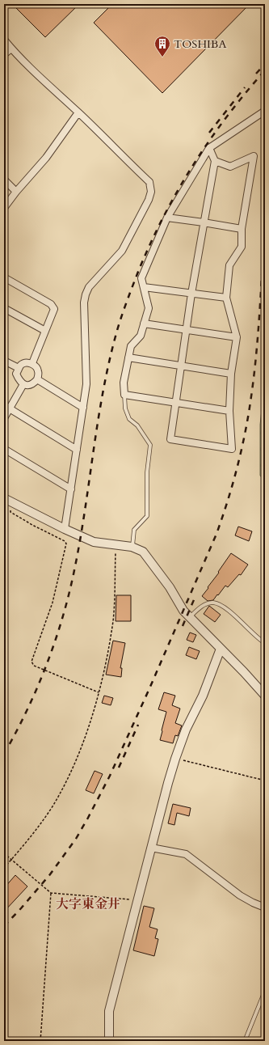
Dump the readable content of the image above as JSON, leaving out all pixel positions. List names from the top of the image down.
{
  "districts": ["大字東金井"],
  "places": {
    "building": ["TOSHIBA"]
  }
}
